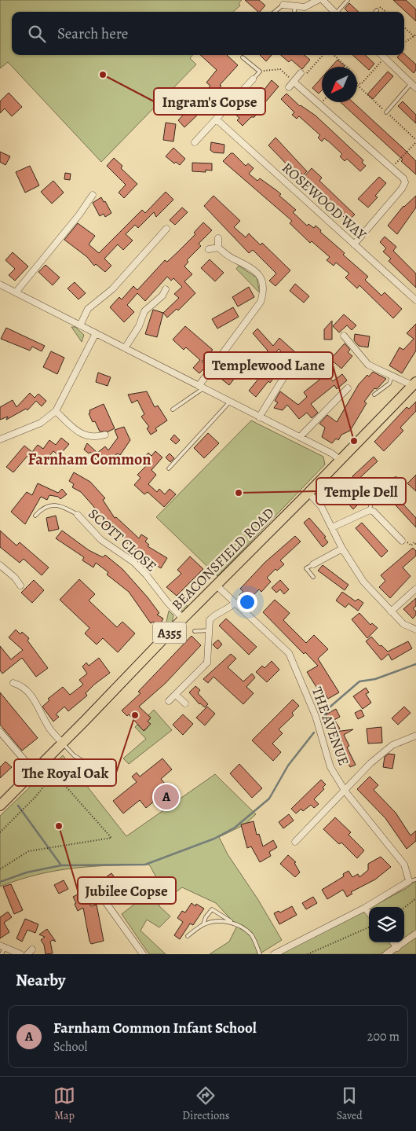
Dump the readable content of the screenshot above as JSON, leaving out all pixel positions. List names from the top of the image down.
{
  "streets": {
    "main road": ["BEACONSFIELD ROAD", "A355"],
    "street": ["ROSEWOOD WAY", "SCOTT CLOSE", "THE AVENUE"]
  },
  "crossings": [
    ["SCOTT CLOSE", "BEACONSFIELD ROAD"],
    ["BEACONSFIELD ROAD", "THE AVENUE"]
  ],
  "districts": ["Farnham Common"],
  "places": [
    "Ingram's Copse",
    "Templewood Lane",
    "Temple Dell",
    "The Royal Oak",
    "Jubilee Copse"
  ],
  "north": "bottom left",
  "page": {
    "search": "Search here",
    "pins": "A",
    "heading": "Nearby",
    "list": [
      {
        "mark": "A",
        "name": "Farnham Common Infant School",
        "note": "School",
        "value": "200 m"
      }
    ],
    "nav": ["Map", "Directions", "Saved"]
  }
}
